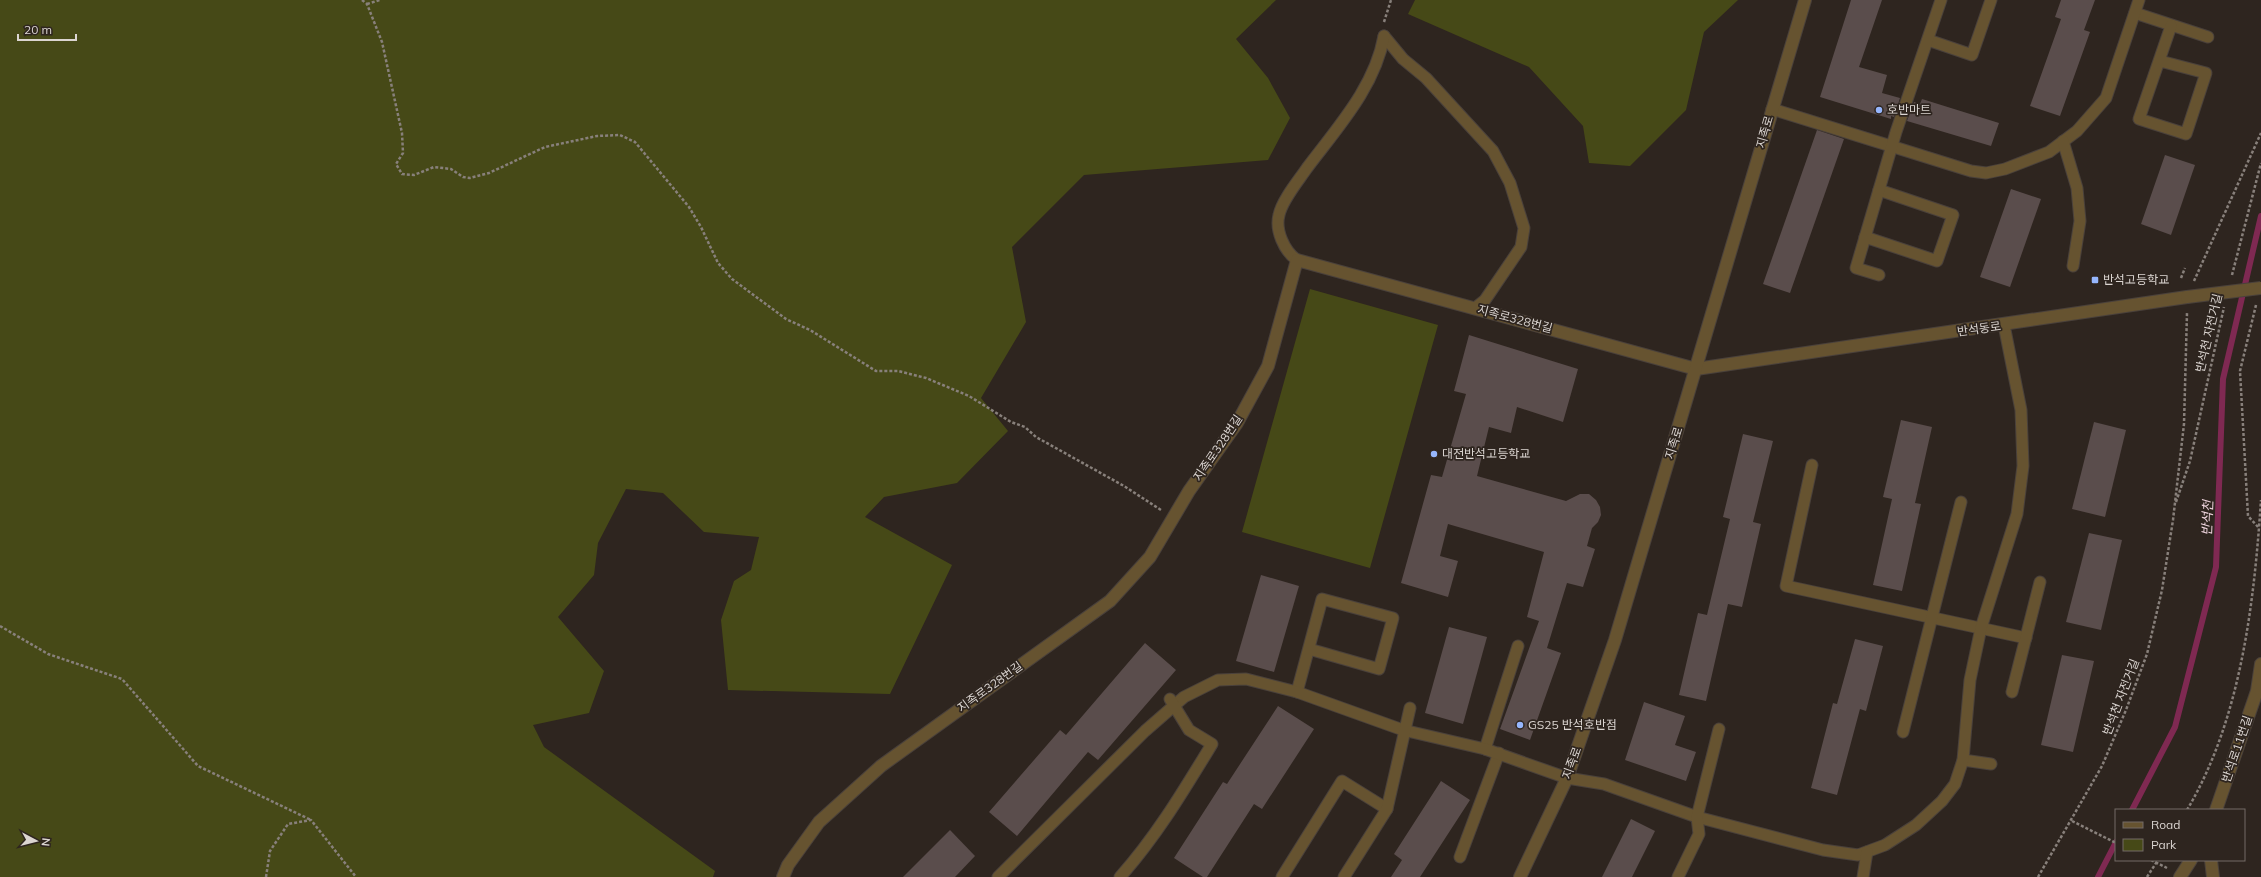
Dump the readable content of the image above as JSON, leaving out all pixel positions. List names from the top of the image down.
{
  "streets": {
    "street": [
      "지족로",
      "지족로328번길",
      "반석동로",
      "반석로11번길"
    ],
    "path": ["반석천 자전거길"]
  },
  "crossings": [
    ["지족로", "지족로328번길"],
    ["지족로", "반석동로"],
    ["지족로328번길", "반석동로"],
    ["반석동로", "반석천 자전거길"]
  ],
  "water": ["반석천"],
  "places": {
    "other": ["호반마트", "대전반석고등학교", "GS25 반석호반점"],
    "transit": ["반석고등학교"]
  },
  "legend": ["Road", "Park"],
  "scale_bar": "20 m",
  "north": "right"
}
